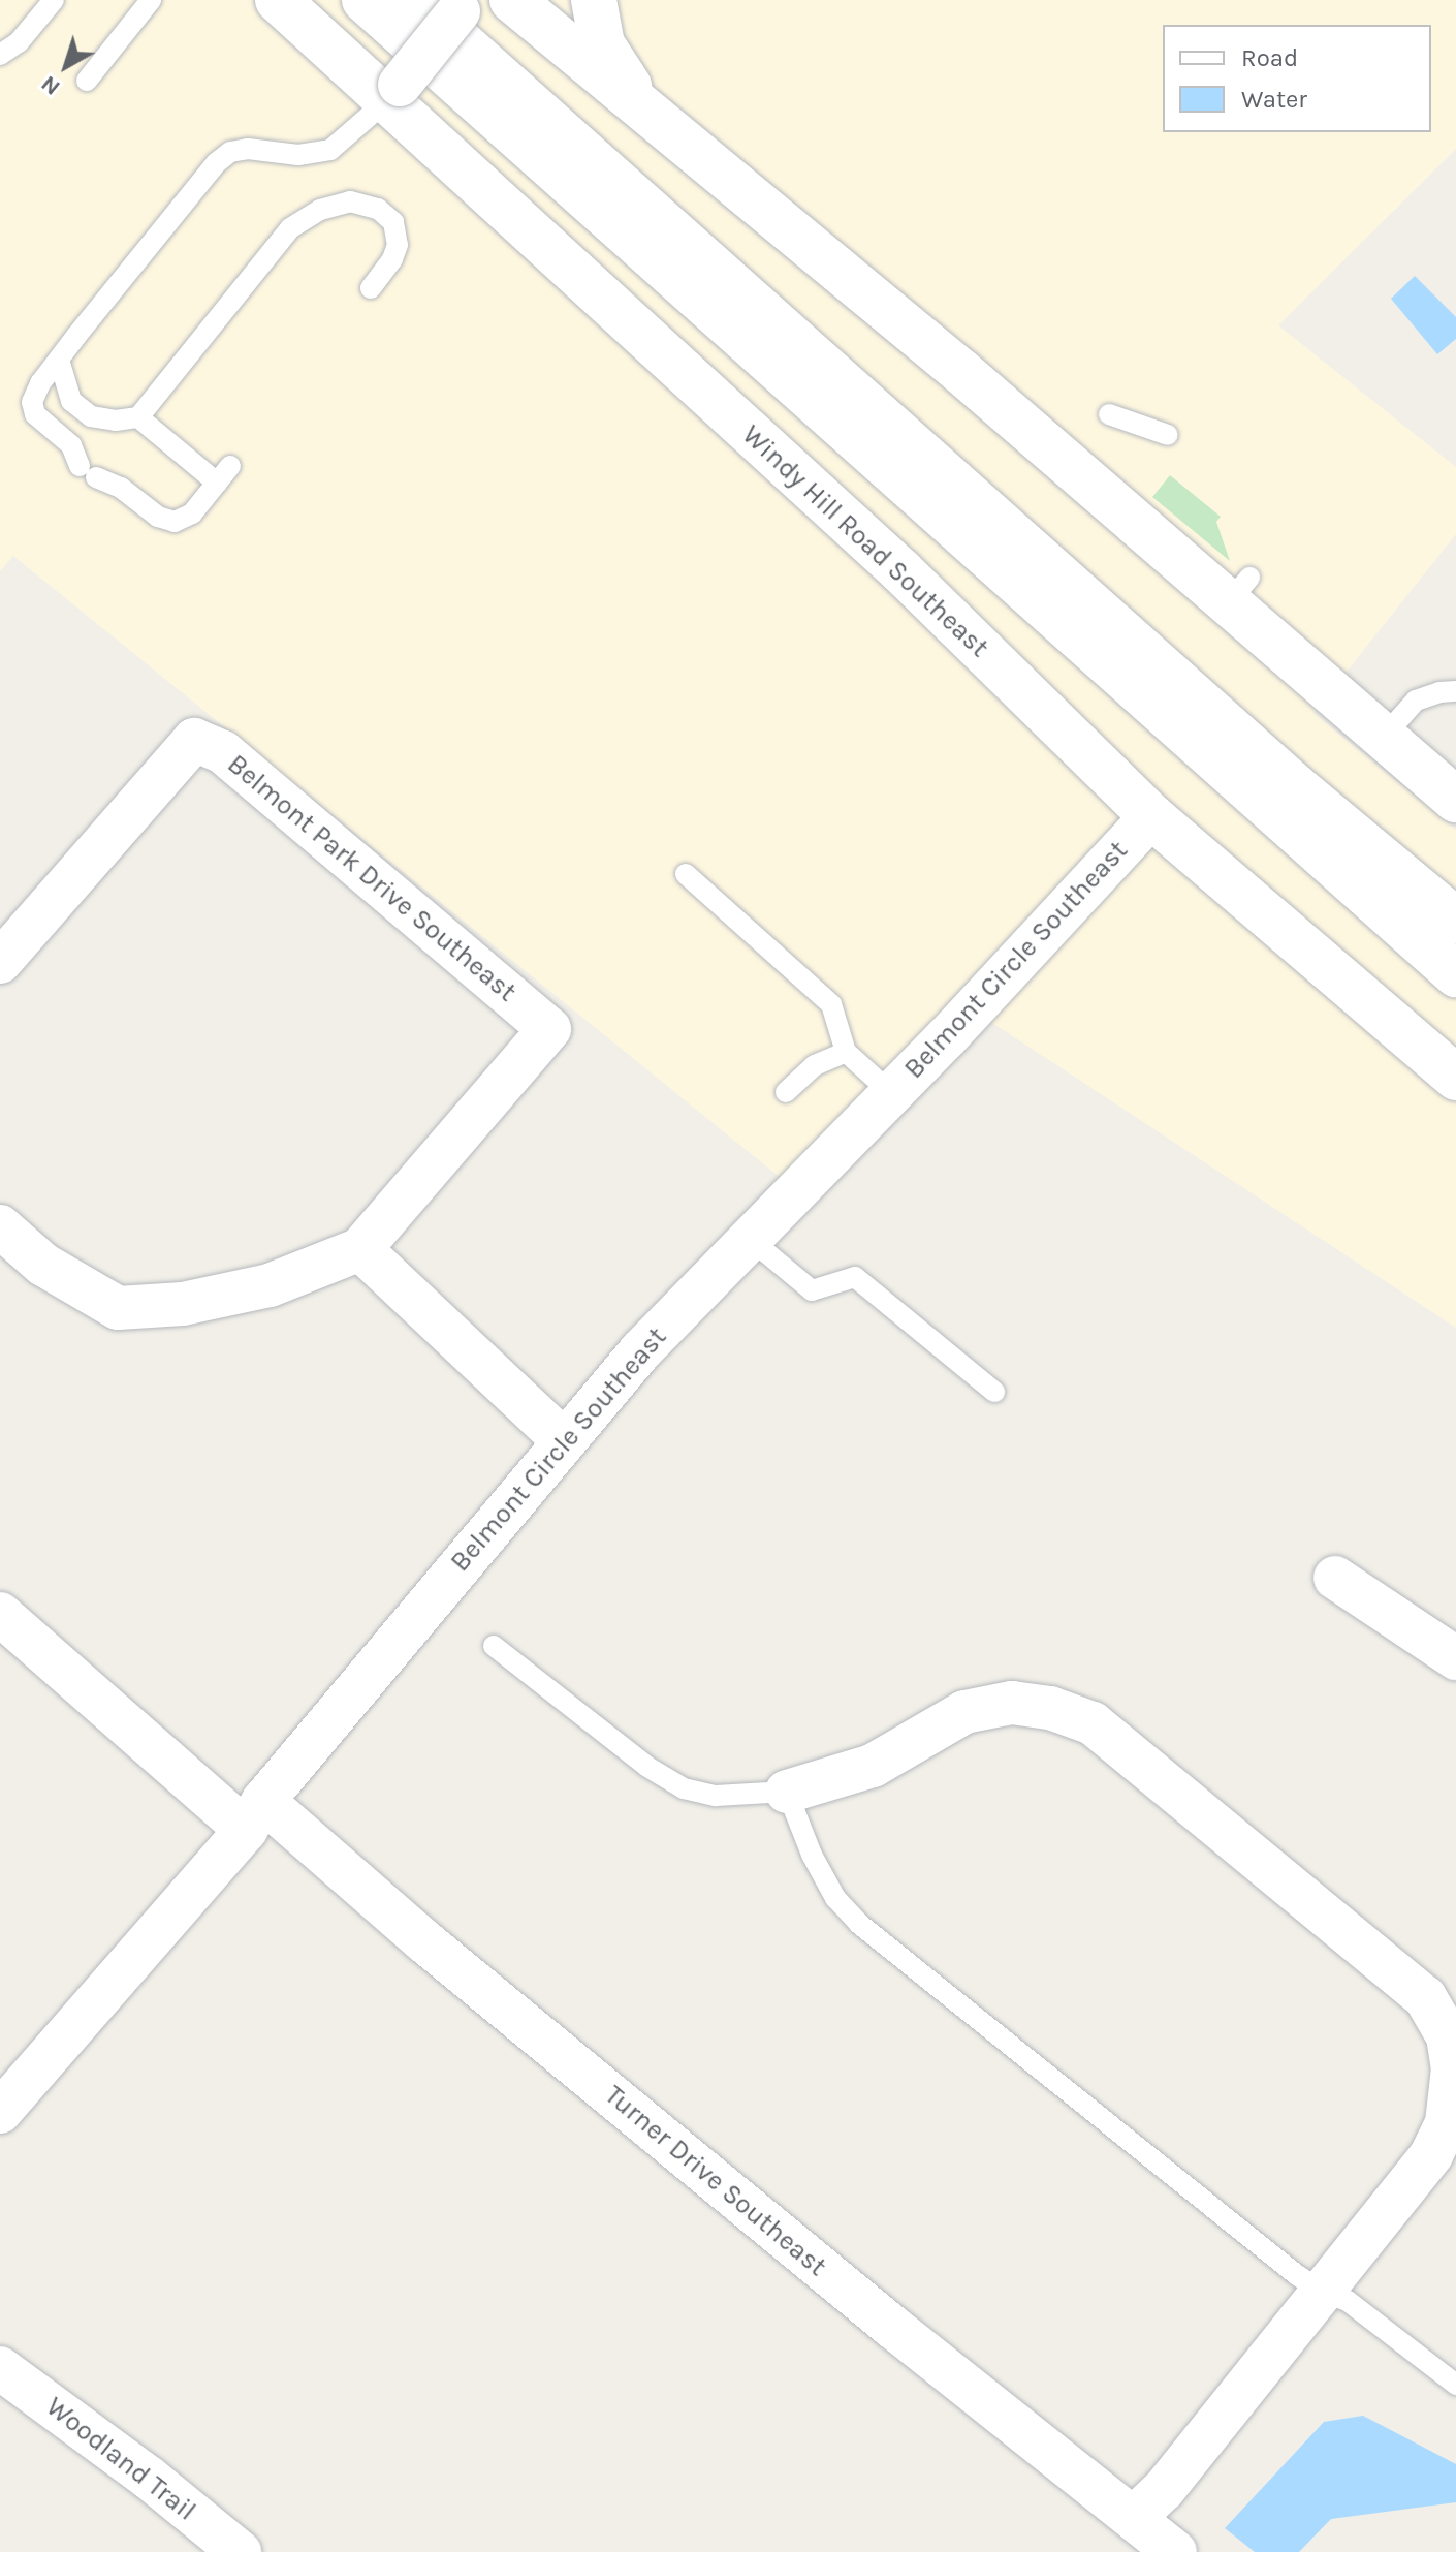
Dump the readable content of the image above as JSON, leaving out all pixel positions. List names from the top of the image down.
{
  "streets": {
    "street": [
      "Windy Hill Road Southeast",
      "Belmont Park Drive Southeast",
      "Belmont Circle Southeast",
      "Turner Drive Southeast",
      "Woodland Trail"
    ]
  },
  "crossings": [
    ["Windy Hill Road Southeast", "Belmont Circle Southeast"],
    ["Belmont Circle Southeast", "Turner Drive Southeast"]
  ],
  "legend": ["Road", "Water"],
  "north": "bottom left"
}
